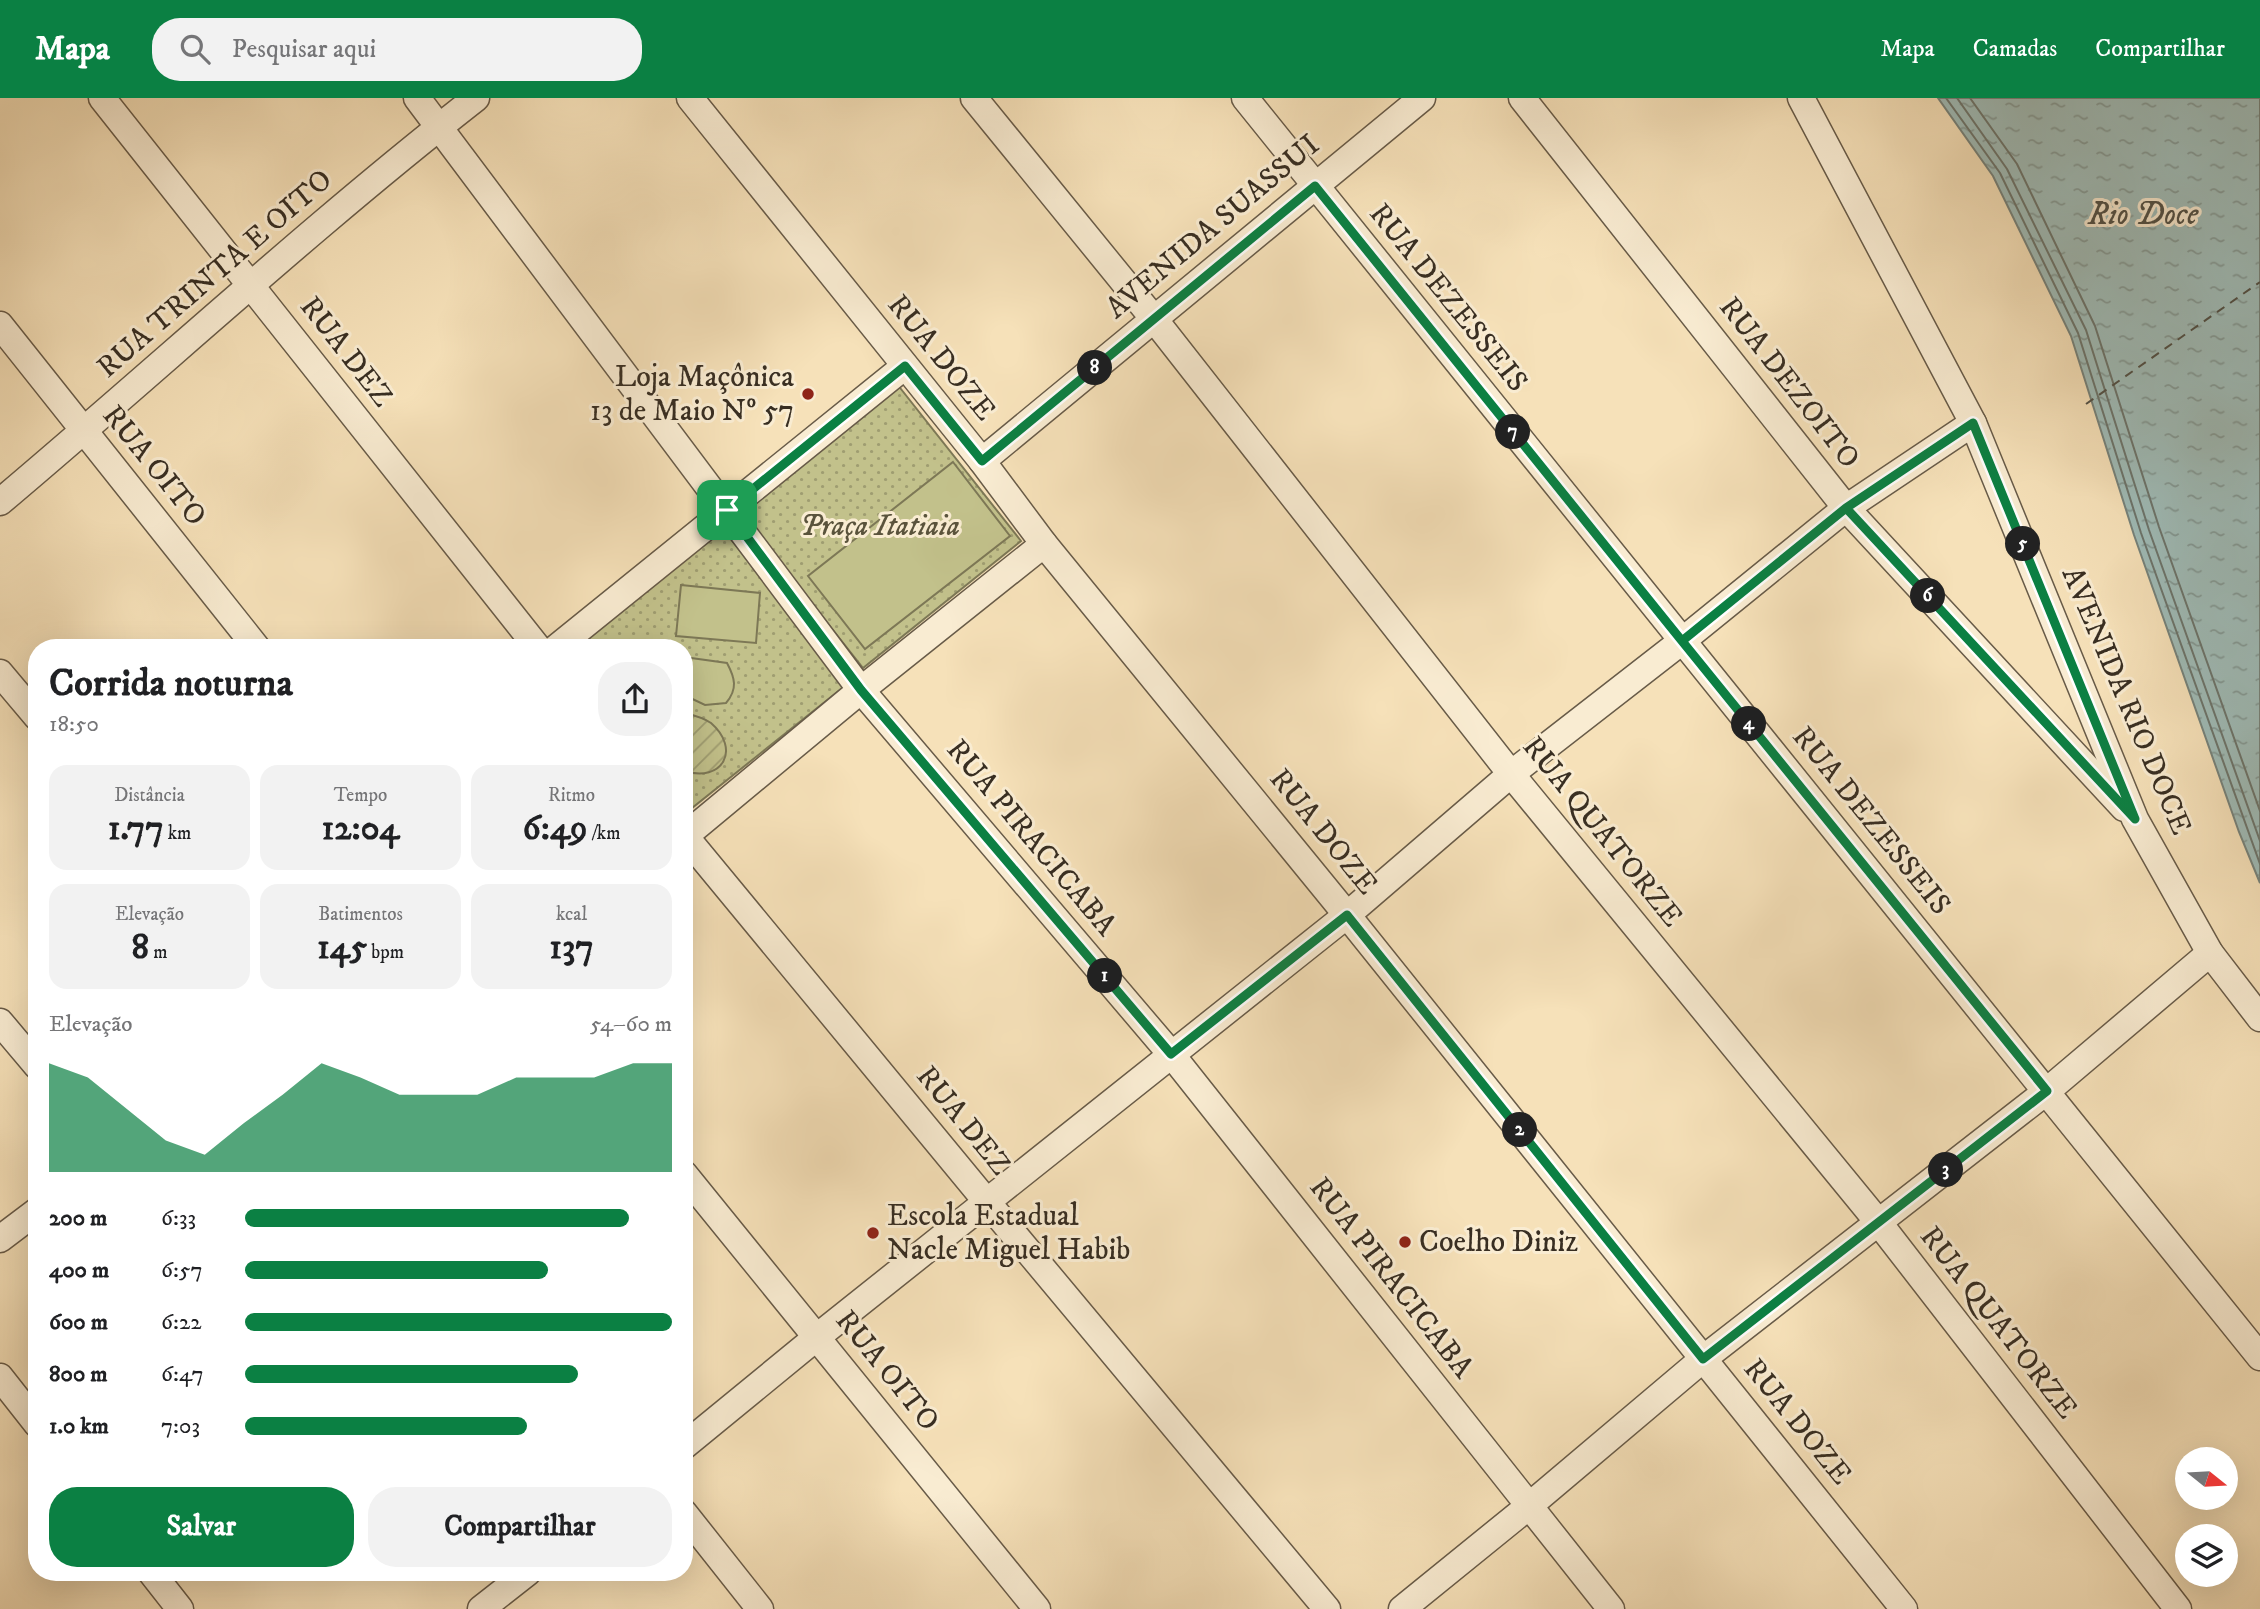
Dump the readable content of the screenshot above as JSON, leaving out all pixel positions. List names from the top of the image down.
{
  "streets": {
    "street": [
      "AVENIDA SUASSUI",
      "RUA TRINTA E OITO",
      "RUA DEZESSEIS",
      "RUA DEZ",
      "RUA DOZE",
      "RUA DEZOITO",
      "RUA OITO",
      "AVENIDA RIO DOCE",
      "RUA QUATORZE",
      "RUA PIRACICABA"
    ]
  },
  "crossings": [
    ["AVENIDA SUASSUI", "RUA DEZESSEIS"],
    ["AVENIDA SUASSUI", "RUA DOZE"],
    ["AVENIDA SUASSUI", "RUA QUATORZE"],
    ["RUA TRINTA E OITO", "RUA DEZ"],
    ["RUA TRINTA E OITO", "RUA OITO"],
    ["RUA TRINTA E OITO", "RUA PIRACICABA"],
    ["RUA DEZOITO", "AVENIDA RIO DOCE"]
  ],
  "water": ["Rio Doce"],
  "parks": ["Praça Itatiaia"],
  "places": ["Loja Maçônica 13 de Maio Nº 57", "Escola Estadual Nacle Miguel Habib", "Coelho Diniz"],
  "north": "right",
  "page": {
    "header": "Mapa",
    "search": "Pesquisar aqui",
    "nav": ["Mapa", "Camadas", "Compartilhar"],
    "pins": [
      "8",
      "7",
      "5",
      "6",
      "4",
      "1",
      "2",
      "3"
    ],
    "heading": ["Corrida noturna", "18:50"],
    "stats": [
      ["Distância", "1.77 km"],
      ["Tempo", "12:04"],
      ["Ritmo", "6:49 /km"],
      ["Elevação", "8 m"],
      ["Batimentos", "145 bpm"],
      ["kcal", "137"]
    ],
    "chart": ["Elevação", "54–60 m"],
    "list": [
      {
        "name": "200 m",
        "note": "6:33"
      },
      {
        "name": "400 m",
        "note": "6:57"
      },
      {
        "name": "600 m",
        "note": "6:22"
      },
      {
        "name": "800 m",
        "note": "6:47"
      },
      {
        "name": "1.0 km",
        "note": "7:03"
      }
    ],
    "buttons": ["Salvar", "Compartilhar"]
  }
}
